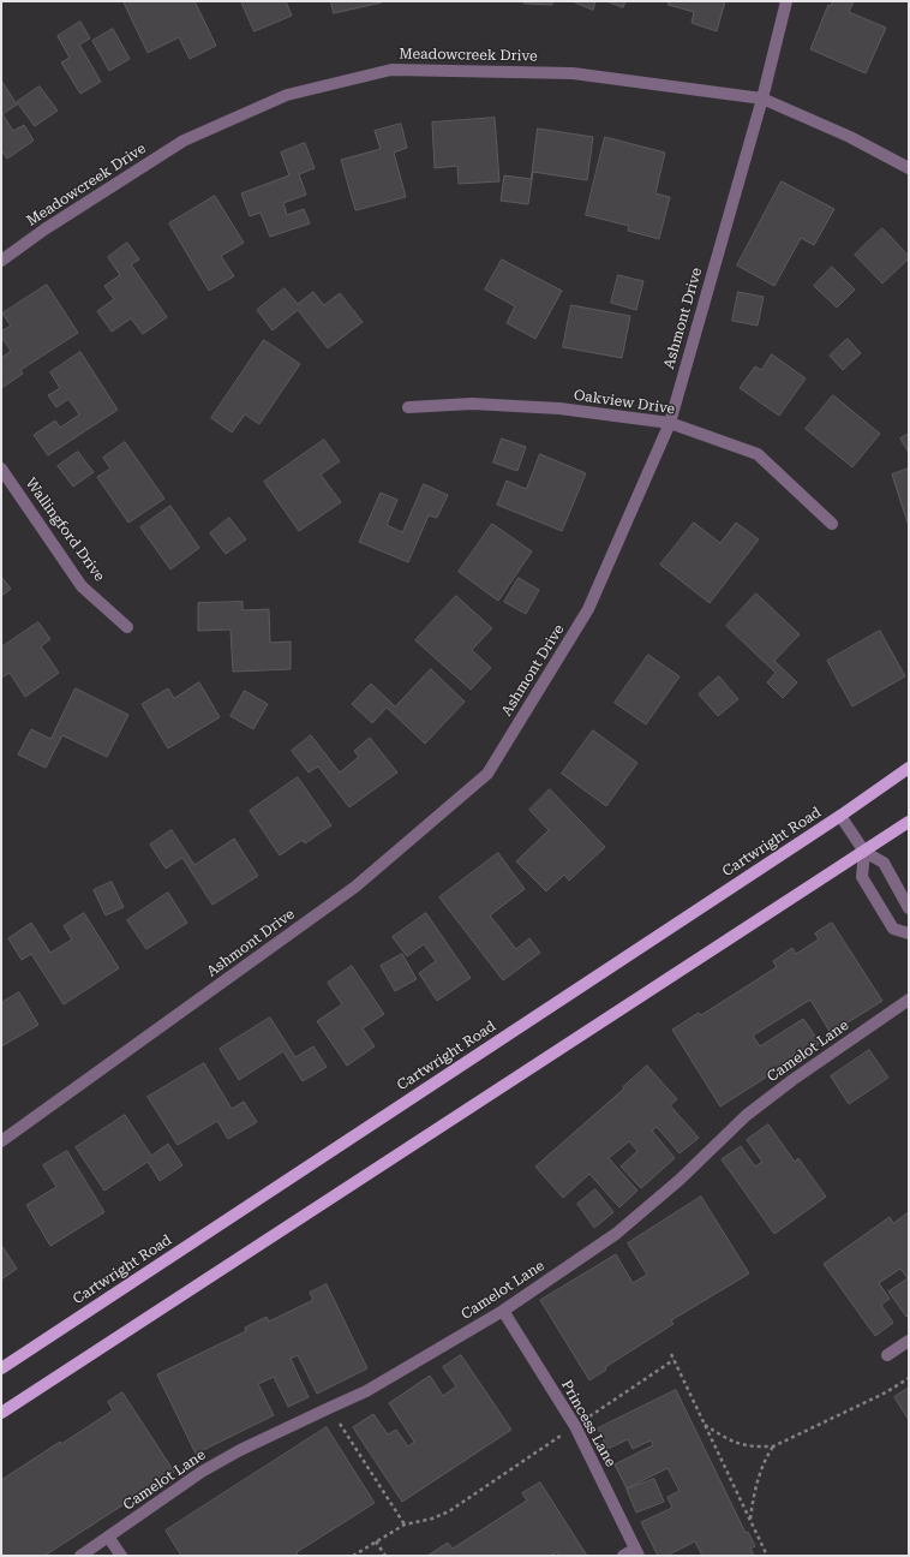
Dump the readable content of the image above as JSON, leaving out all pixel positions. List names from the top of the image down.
{
  "streets": {
    "main road": ["Cartwright Road"],
    "street": [
      "Meadowcreek Drive",
      "Ashmont Drive",
      "Oakview Drive",
      "Wallingford Drive",
      "Camelot Lane",
      "Princess Lane"
    ]
  },
  "crossings": [
    ["Meadowcreek Drive", "Ashmont Drive"],
    ["Ashmont Drive", "Oakview Drive"],
    ["Camelot Lane", "Princess Lane"]
  ]
}
